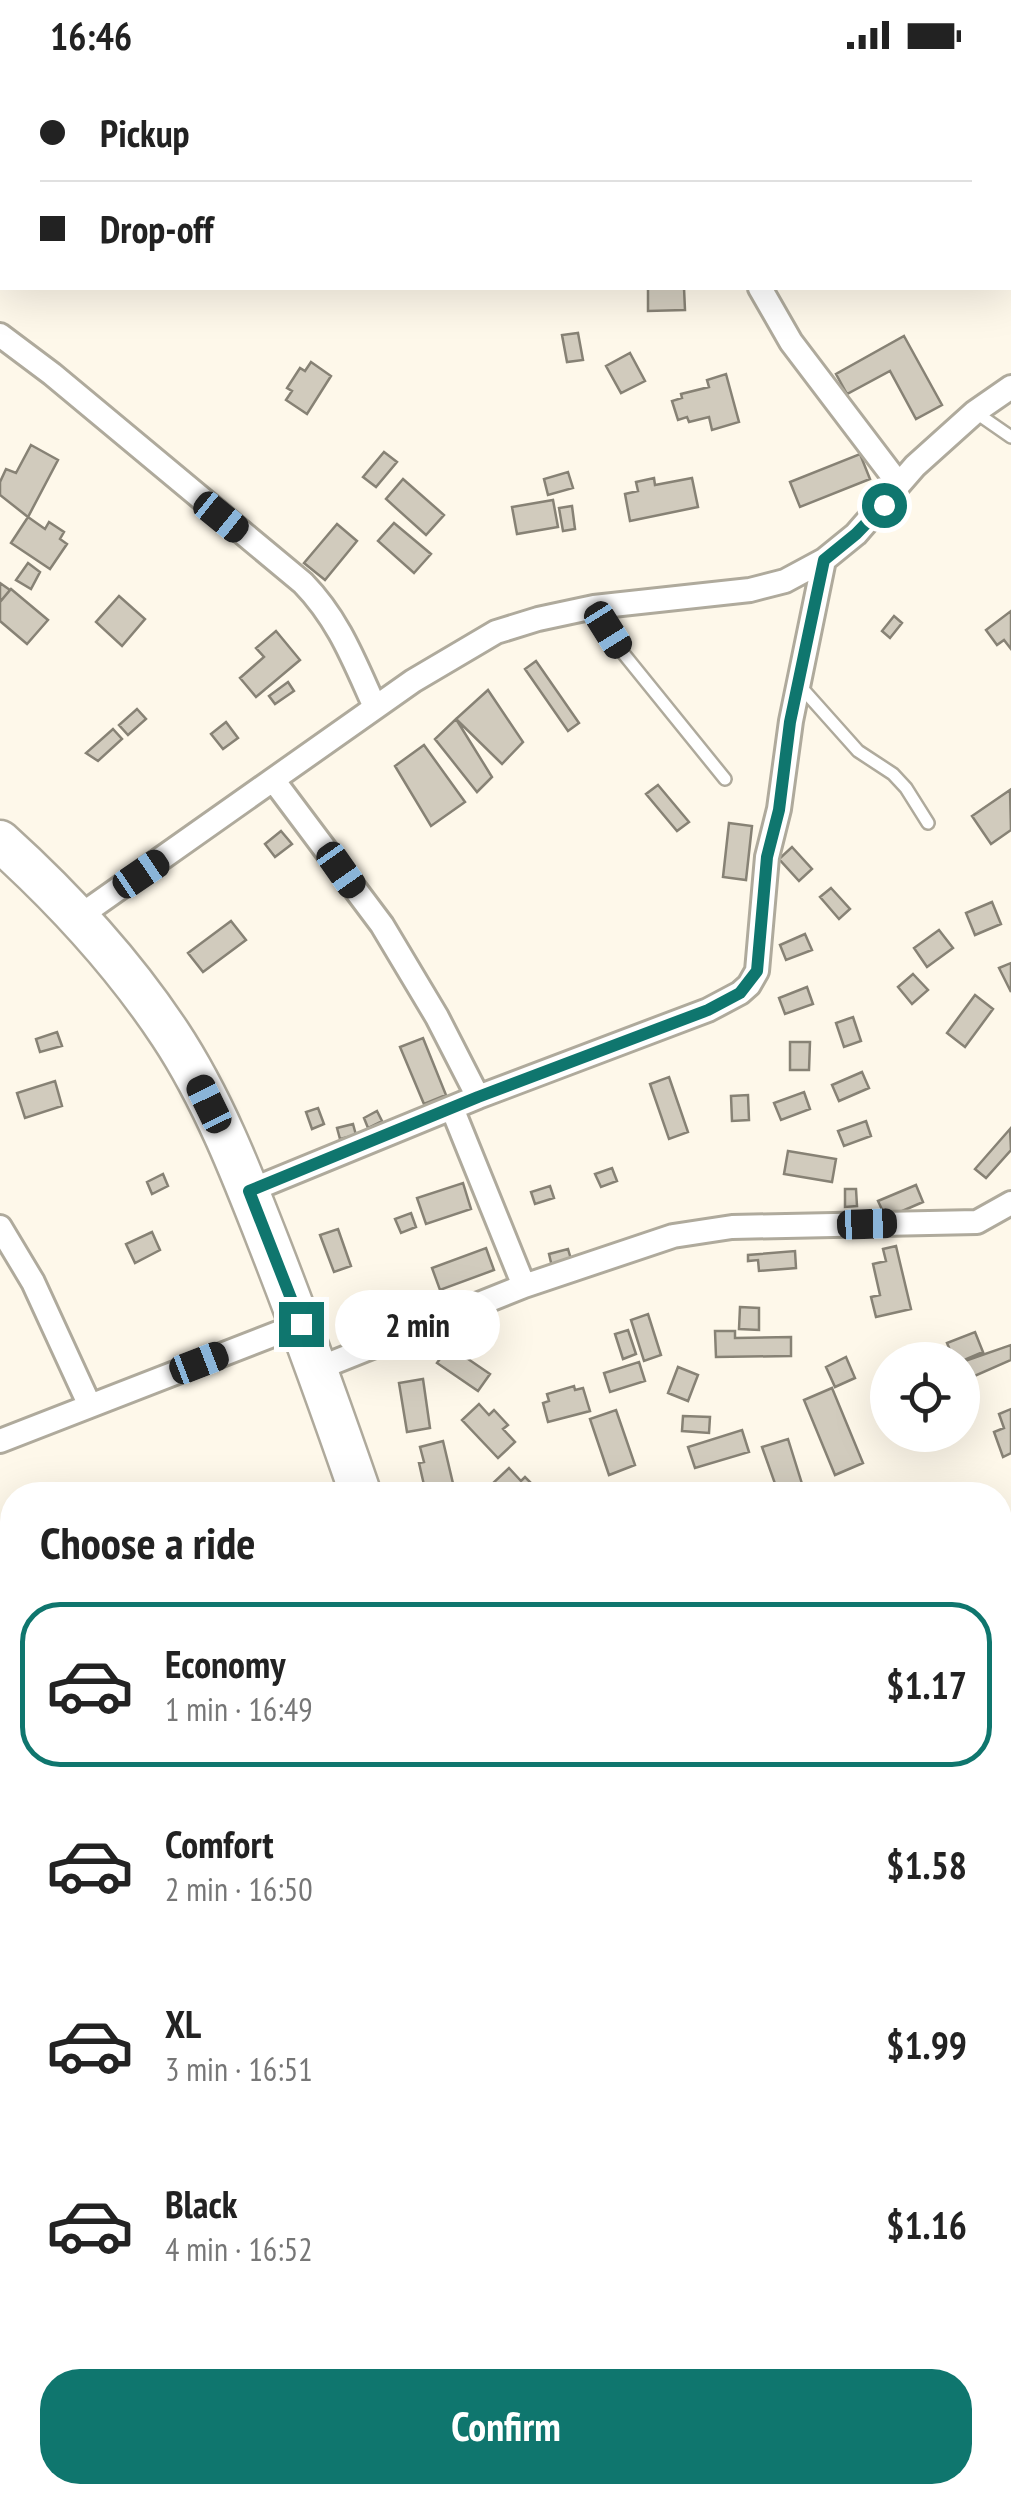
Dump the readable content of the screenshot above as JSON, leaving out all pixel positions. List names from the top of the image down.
{
  "page": {
    "status": "16:46",
    "banner": ["Pickup", "Drop-off"],
    "bubble": "2 min",
    "heading": "Choose a ride",
    "list": [
      {
        "name": "Economy",
        "note": "1 min · 16:49",
        "value": "$1.17"
      },
      {
        "name": "Comfort",
        "note": "2 min · 16:50",
        "value": "$1.58"
      },
      {
        "name": "XL",
        "note": "3 min · 16:51",
        "value": "$1.99"
      },
      {
        "name": "Black",
        "note": "4 min · 16:52",
        "value": "$1.16"
      }
    ],
    "buttons": "Confirm"
  }
}
